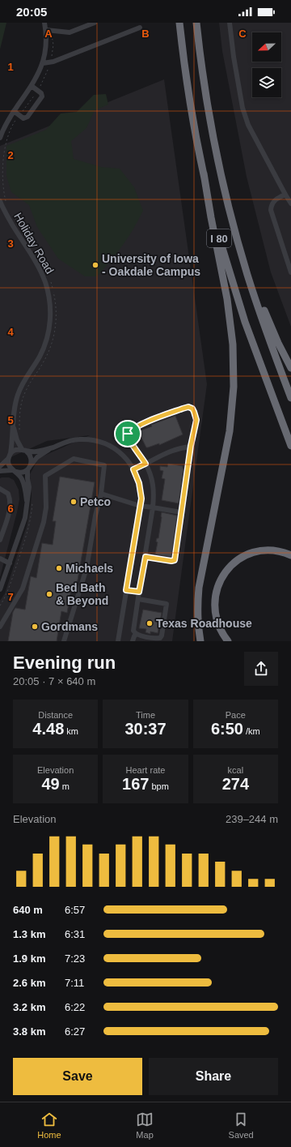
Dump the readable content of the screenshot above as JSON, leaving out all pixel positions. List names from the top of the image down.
{
  "streets": {
    "highway": ["I 80"],
    "street": ["Holiday Road"]
  },
  "places": [
    "University of Iowa - Oakdale Campus",
    "Petco",
    "Michaels",
    "Bed Bath & Beyond",
    "Texas Roadhouse",
    "Gordmans"
  ],
  "north": "left",
  "page": {
    "status": "20:05",
    "heading": ["Evening run", "20:05 · 7 × 640 m"],
    "stats": [
      ["Distance", "4.48 km"],
      ["Time", "30:37"],
      ["Pace", "6:50 /km"],
      ["Elevation", "49 m"],
      ["Heart rate", "167 bpm"],
      ["kcal", "274"]
    ],
    "chart": ["Elevation", "239–244 m"],
    "list": [
      {
        "name": "640 m",
        "note": "6:57"
      },
      {
        "name": "1.3 km",
        "note": "6:31"
      },
      {
        "name": "1.9 km",
        "note": "7:23"
      },
      {
        "name": "2.6 km",
        "note": "7:11"
      },
      {
        "name": "3.2 km",
        "note": "6:22"
      },
      {
        "name": "3.8 km",
        "note": "6:27"
      }
    ],
    "buttons": ["Save", "Share"],
    "tabs": ["Home", "Map", "Saved"]
  },
  "grid": {
    "columns": ["A", "B", "C"],
    "rows": [
      "1",
      "2",
      "3",
      "4",
      "5",
      "6",
      "7"
    ]
  }
}
